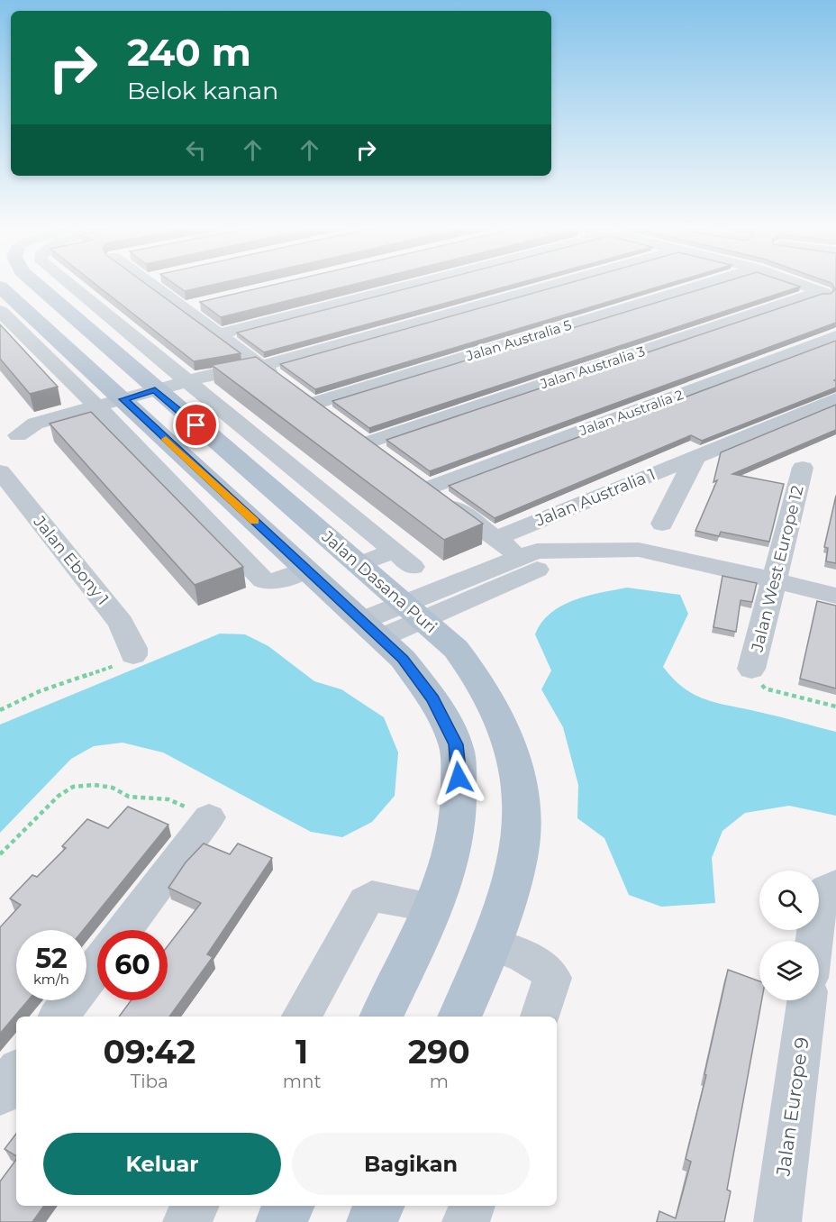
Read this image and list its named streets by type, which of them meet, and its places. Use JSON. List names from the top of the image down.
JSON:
{
  "streets": {
    "main road": ["Jalan Dasana Puri"],
    "street": [
      "Jalan Australia 5",
      "Jalan Australia 3",
      "Jalan Australia 2",
      "Jalan Australia 1",
      "Jalan Ebony 1",
      "Jalan West Europe 12",
      "Jalan Europe 9"
    ]
  },
  "crossings": [
    ["Jalan Australia 2", "Jalan Australia 1"]
  ],
  "page": {
    "turn": ["240 m", "Belok kanan"],
    "speed": "52 km/h",
    "limit": "60",
    "eta": [
      "09:42",
      "Tiba",
      "1",
      "mnt",
      "290",
      "m"
    ],
    "buttons": ["Keluar", "Bagikan"]
  }
}
